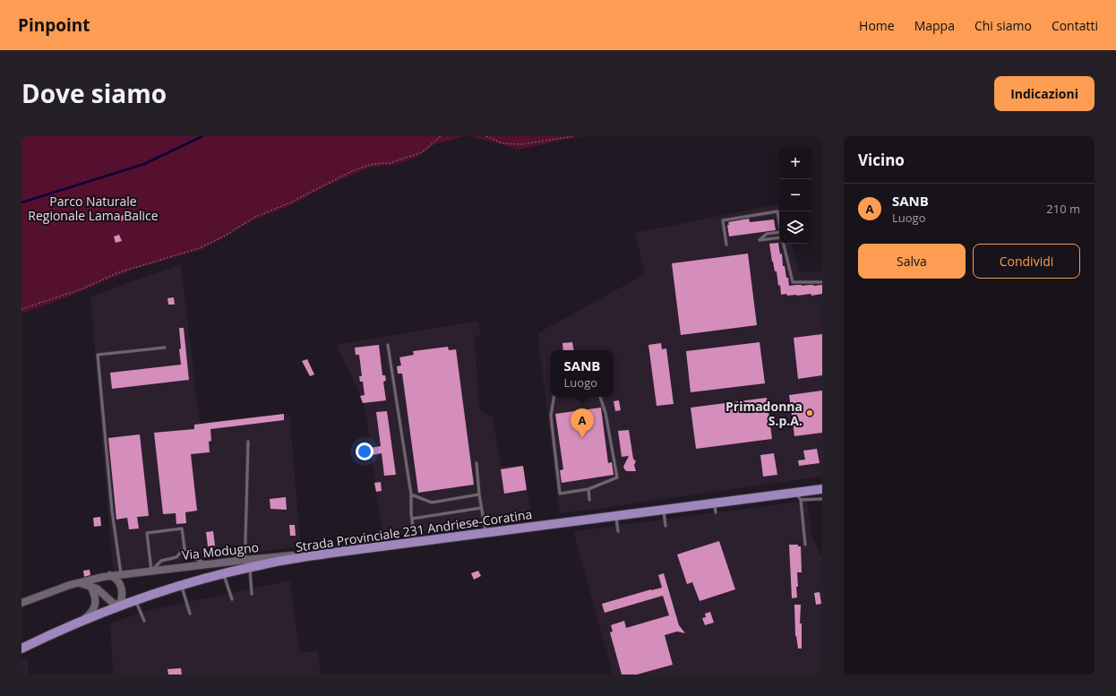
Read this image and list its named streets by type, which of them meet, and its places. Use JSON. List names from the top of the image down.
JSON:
{
  "streets": {
    "main road": ["Strada Provinciale 231 Andriese-Coratina"],
    "street": ["Via Modugno"]
  },
  "crossings": [
    ["Strada Provinciale 231 Andriese-Coratina", "Via Modugno"]
  ],
  "parks": ["Parco Naturale Regionale Lama Balice"],
  "places": ["Primadonna S.p.A."],
  "page": {
    "header": "Pinpoint",
    "nav": [
      "Home",
      "Mappa",
      "Chi siamo",
      "Contatti"
    ],
    "title": "Dove siamo",
    "buttons": [
      "Indicazioni",
      ["Salva", "Condividi"]
    ],
    "heading": "Vicino",
    "map_buttons": ["+", "−"],
    "list": [
      {
        "mark": "A",
        "name": "SANB",
        "note": "Luogo",
        "value": "210 m"
      }
    ],
    "popup": ["SANB", "Luogo"],
    "pins": "A"
  }
}
